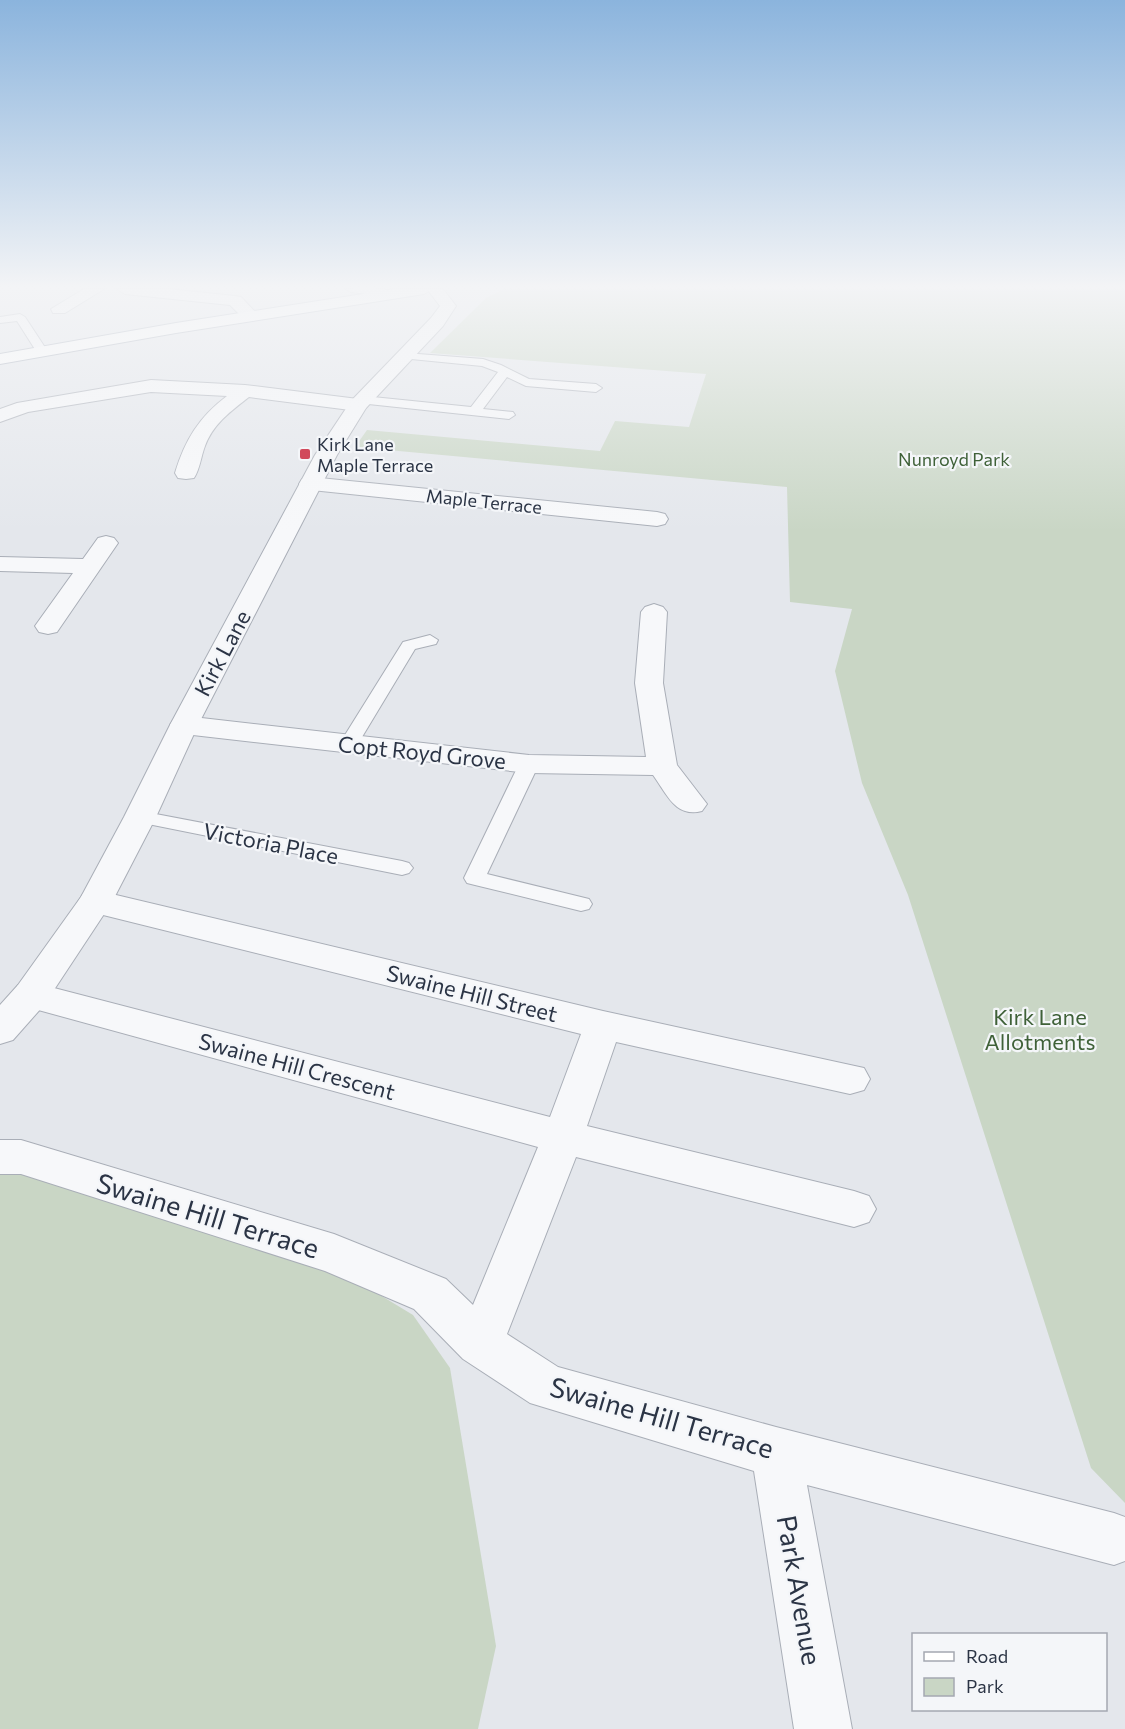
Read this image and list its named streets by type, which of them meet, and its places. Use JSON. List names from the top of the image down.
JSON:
{
  "streets": {
    "street": [
      "Maple Terrace",
      "Kirk Lane",
      "Copt Royd Grove",
      "Swaine Hill Street",
      "Swaine Hill Crescent",
      "Swaine Hill Terrace",
      "Park Avenue"
    ],
    "lane": ["Victoria Place"]
  },
  "crossings": [
    ["Maple Terrace", "Kirk Lane"],
    ["Kirk Lane", "Copt Royd Grove"],
    ["Kirk Lane", "Victoria Place"],
    ["Kirk Lane", "Swaine Hill Street"],
    ["Kirk Lane", "Swaine Hill Crescent"],
    ["Swaine Hill Terrace", "Park Avenue"]
  ],
  "parks": ["Nunroyd Park", "Kirk Lane Allotments"],
  "places": {
    "transit": ["Kirk Lane Maple Terrace"]
  },
  "legend": ["Road", "Park"]
}
